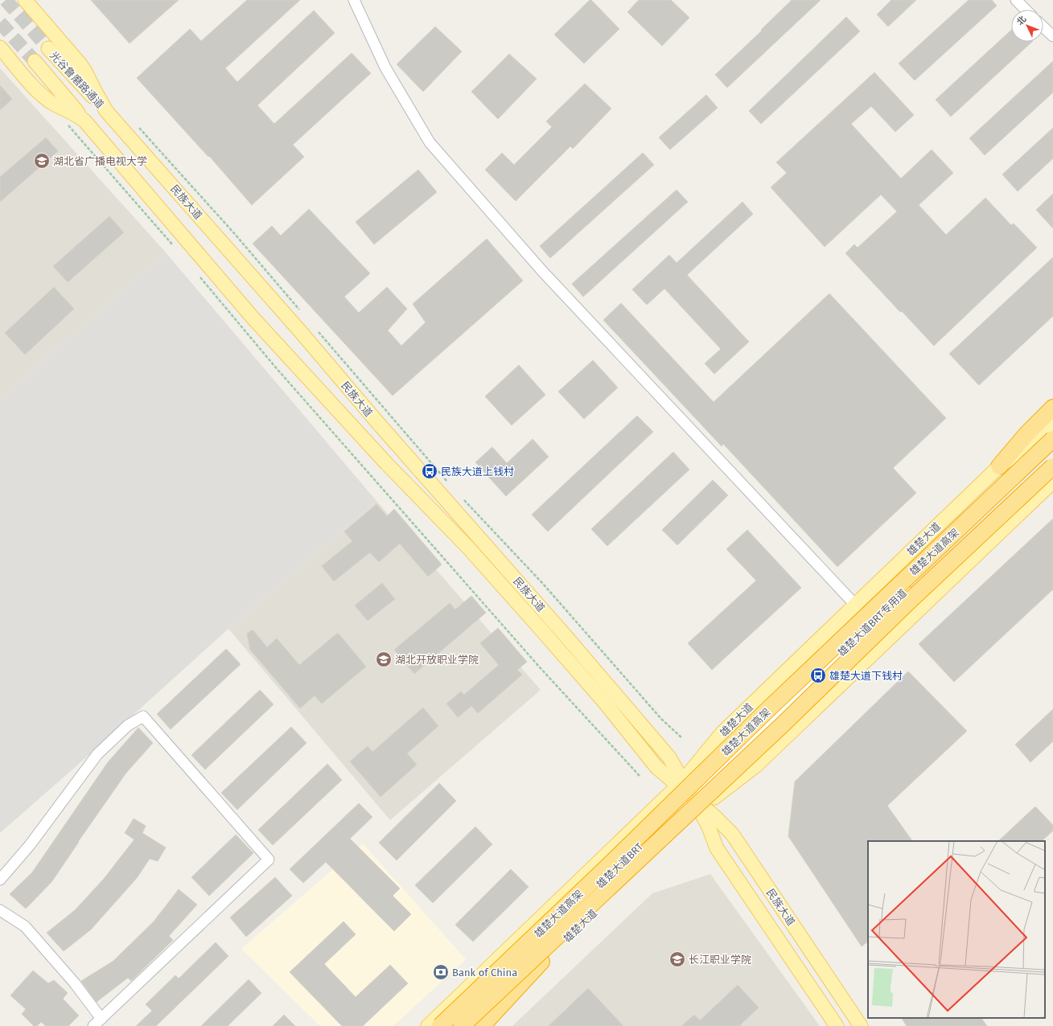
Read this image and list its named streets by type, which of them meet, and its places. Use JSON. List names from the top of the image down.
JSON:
{
  "streets": {
    "highway": ["雄楚大道高架"],
    "main road": ["光谷鲁磨路通道", "民族大道", "雄楚大道"],
    "street": ["雄楚大道BRT专用道", "雄楚大道BRT"]
  },
  "crossings": [
    ["光谷鲁磨路通道", "民族大道"],
    ["民族大道", "雄楚大道"],
    ["民族大道", "雄楚大道BRT专用道"],
    ["民族大道", "雄楚大道BRT"],
    ["雄楚大道BRT专用道", "雄楚大道BRT"]
  ],
  "places": {
    "school or university": ["湖北省广播电视大学", "湖北开放职业学院", "长江职业学院"],
    "bus stop": ["民族大道上钱村", "雄楚大道下钱村"],
    "bank": ["Bank of China"]
  },
  "north": "top left"
}
